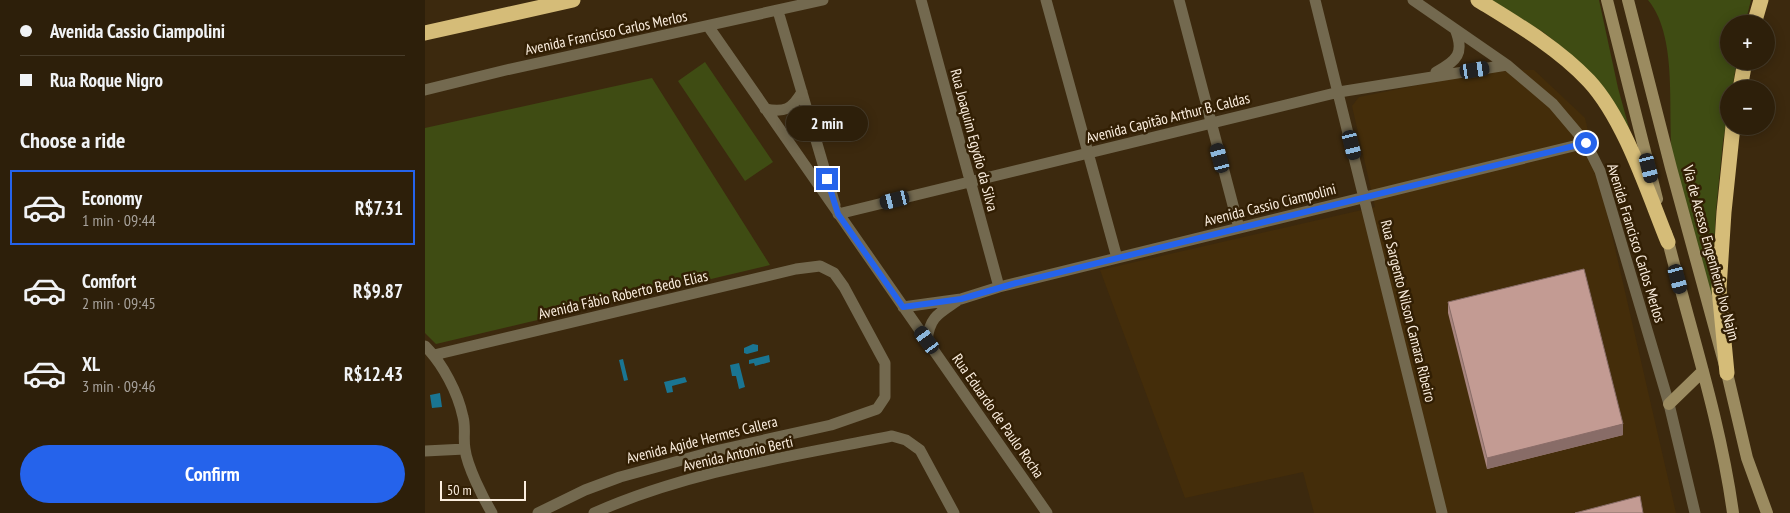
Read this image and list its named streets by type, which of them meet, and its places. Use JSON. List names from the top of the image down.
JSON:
{
  "streets": {
    "main road": ["Via de Acesso Engenheiro Ivo Najm"],
    "street": [
      "Avenida Francisco Carlos Merlos",
      "Avenida Capitão Arthur B. Caldas",
      "Rua Joaquim Egydio da Silva",
      "Avenida Cassio Ciampolini",
      "Avenida Fábio Roberto Bedo Elias",
      "Rua Sargento Nilson Camara Ribeiro",
      "Rua Eduardo de Paulo Rocha",
      "Avenida Agide Hermes Callera",
      "Avenida Antonio Berti"
    ]
  },
  "crossings": [
    ["Avenida Francisco Carlos Merlos", "Avenida Capitão Arthur B. Caldas"],
    ["Avenida Francisco Carlos Merlos", "Avenida Cassio Ciampolini"],
    ["Avenida Francisco Carlos Merlos", "Rua Eduardo de Paulo Rocha"],
    ["Avenida Capitão Arthur B. Caldas", "Rua Joaquim Egydio da Silva"],
    ["Avenida Capitão Arthur B. Caldas", "Rua Sargento Nilson Camara Ribeiro"],
    ["Avenida Capitão Arthur B. Caldas", "Rua Eduardo de Paulo Rocha"],
    ["Rua Joaquim Egydio da Silva", "Avenida Cassio Ciampolini"],
    ["Avenida Cassio Ciampolini", "Rua Sargento Nilson Camara Ribeiro"],
    ["Avenida Fábio Roberto Bedo Elias", "Avenida Agide Hermes Callera"]
  ],
  "scale_bar": "50 m",
  "page": {
    "banner": ["Avenida Cassio Ciampolini", "Rua Roque Nigro"],
    "map_buttons": ["+", "−"],
    "bubble": "2 min",
    "heading": "Choose a ride",
    "list": [
      {
        "name": "Economy",
        "note": "1 min · 09:44",
        "value": "R$7.31"
      },
      {
        "name": "Comfort",
        "note": "2 min · 09:45",
        "value": "R$9.87"
      },
      {
        "name": "XL",
        "note": "3 min · 09:46",
        "value": "R$12.43"
      }
    ],
    "buttons": "Confirm",
    "scale": "50 m"
  }
}
